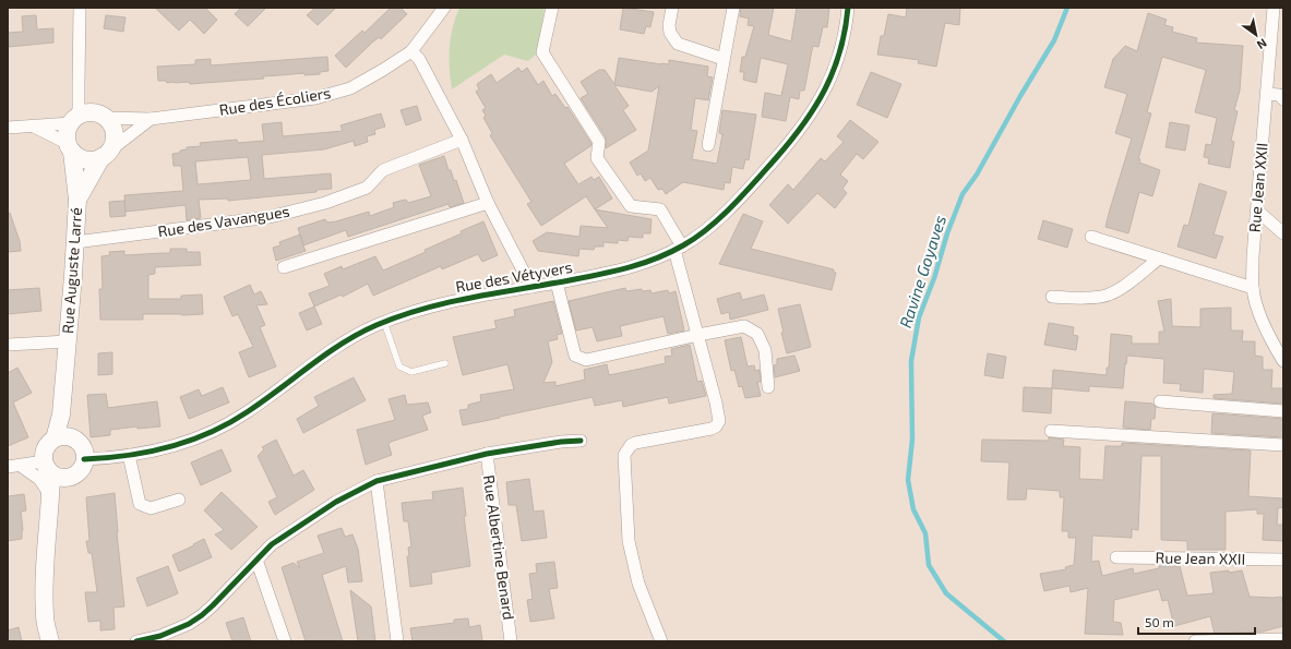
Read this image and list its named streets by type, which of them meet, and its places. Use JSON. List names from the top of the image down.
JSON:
{
  "streets": {
    "street": [
      "Rue des Écoliers",
      "Rue Jean XXII",
      "Rue des Vavangues",
      "Rue Auguste Larré",
      "Rue des Vétyvers",
      "Rue Albertine Benard"
    ]
  },
  "crossings": [
    ["Rue des Écoliers", "Rue Auguste Larré"],
    ["Rue des Vavangues", "Rue Auguste Larré"],
    ["Rue Auguste Larré", "Rue des Vétyvers"]
  ],
  "water": ["Ravine Goyaves"],
  "scale_bar": "50 m",
  "north": "bottom right"
}
